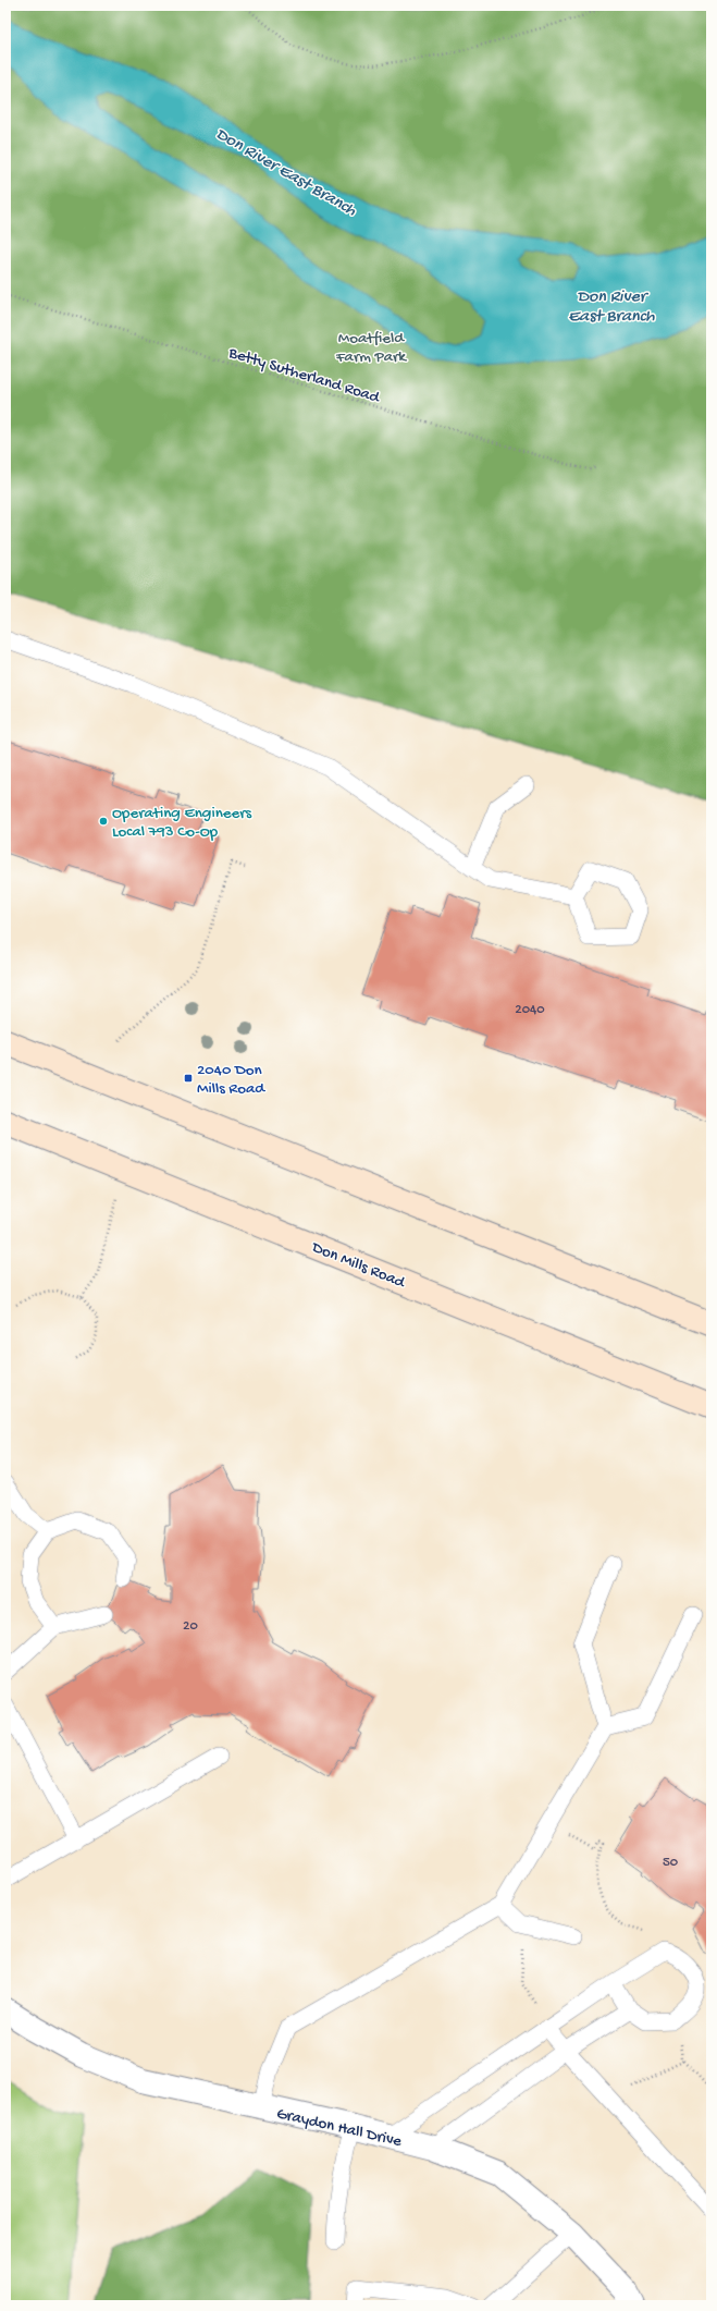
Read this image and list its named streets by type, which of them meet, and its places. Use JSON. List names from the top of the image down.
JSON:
{
  "streets": {
    "main road": ["Don Mills Road"],
    "street": ["Graydon Hall Drive"],
    "path": ["Betty Sutherland Road"]
  },
  "water": ["Don River East Branch"],
  "parks": ["Moatfield Farm Park"],
  "places": {
    "other": ["Operating Engineers Local 793 Co-Op"],
    "transit": ["2040 Don Mills Road"]
  },
  "house_numbers": ["2040", "20", "50"]
}
